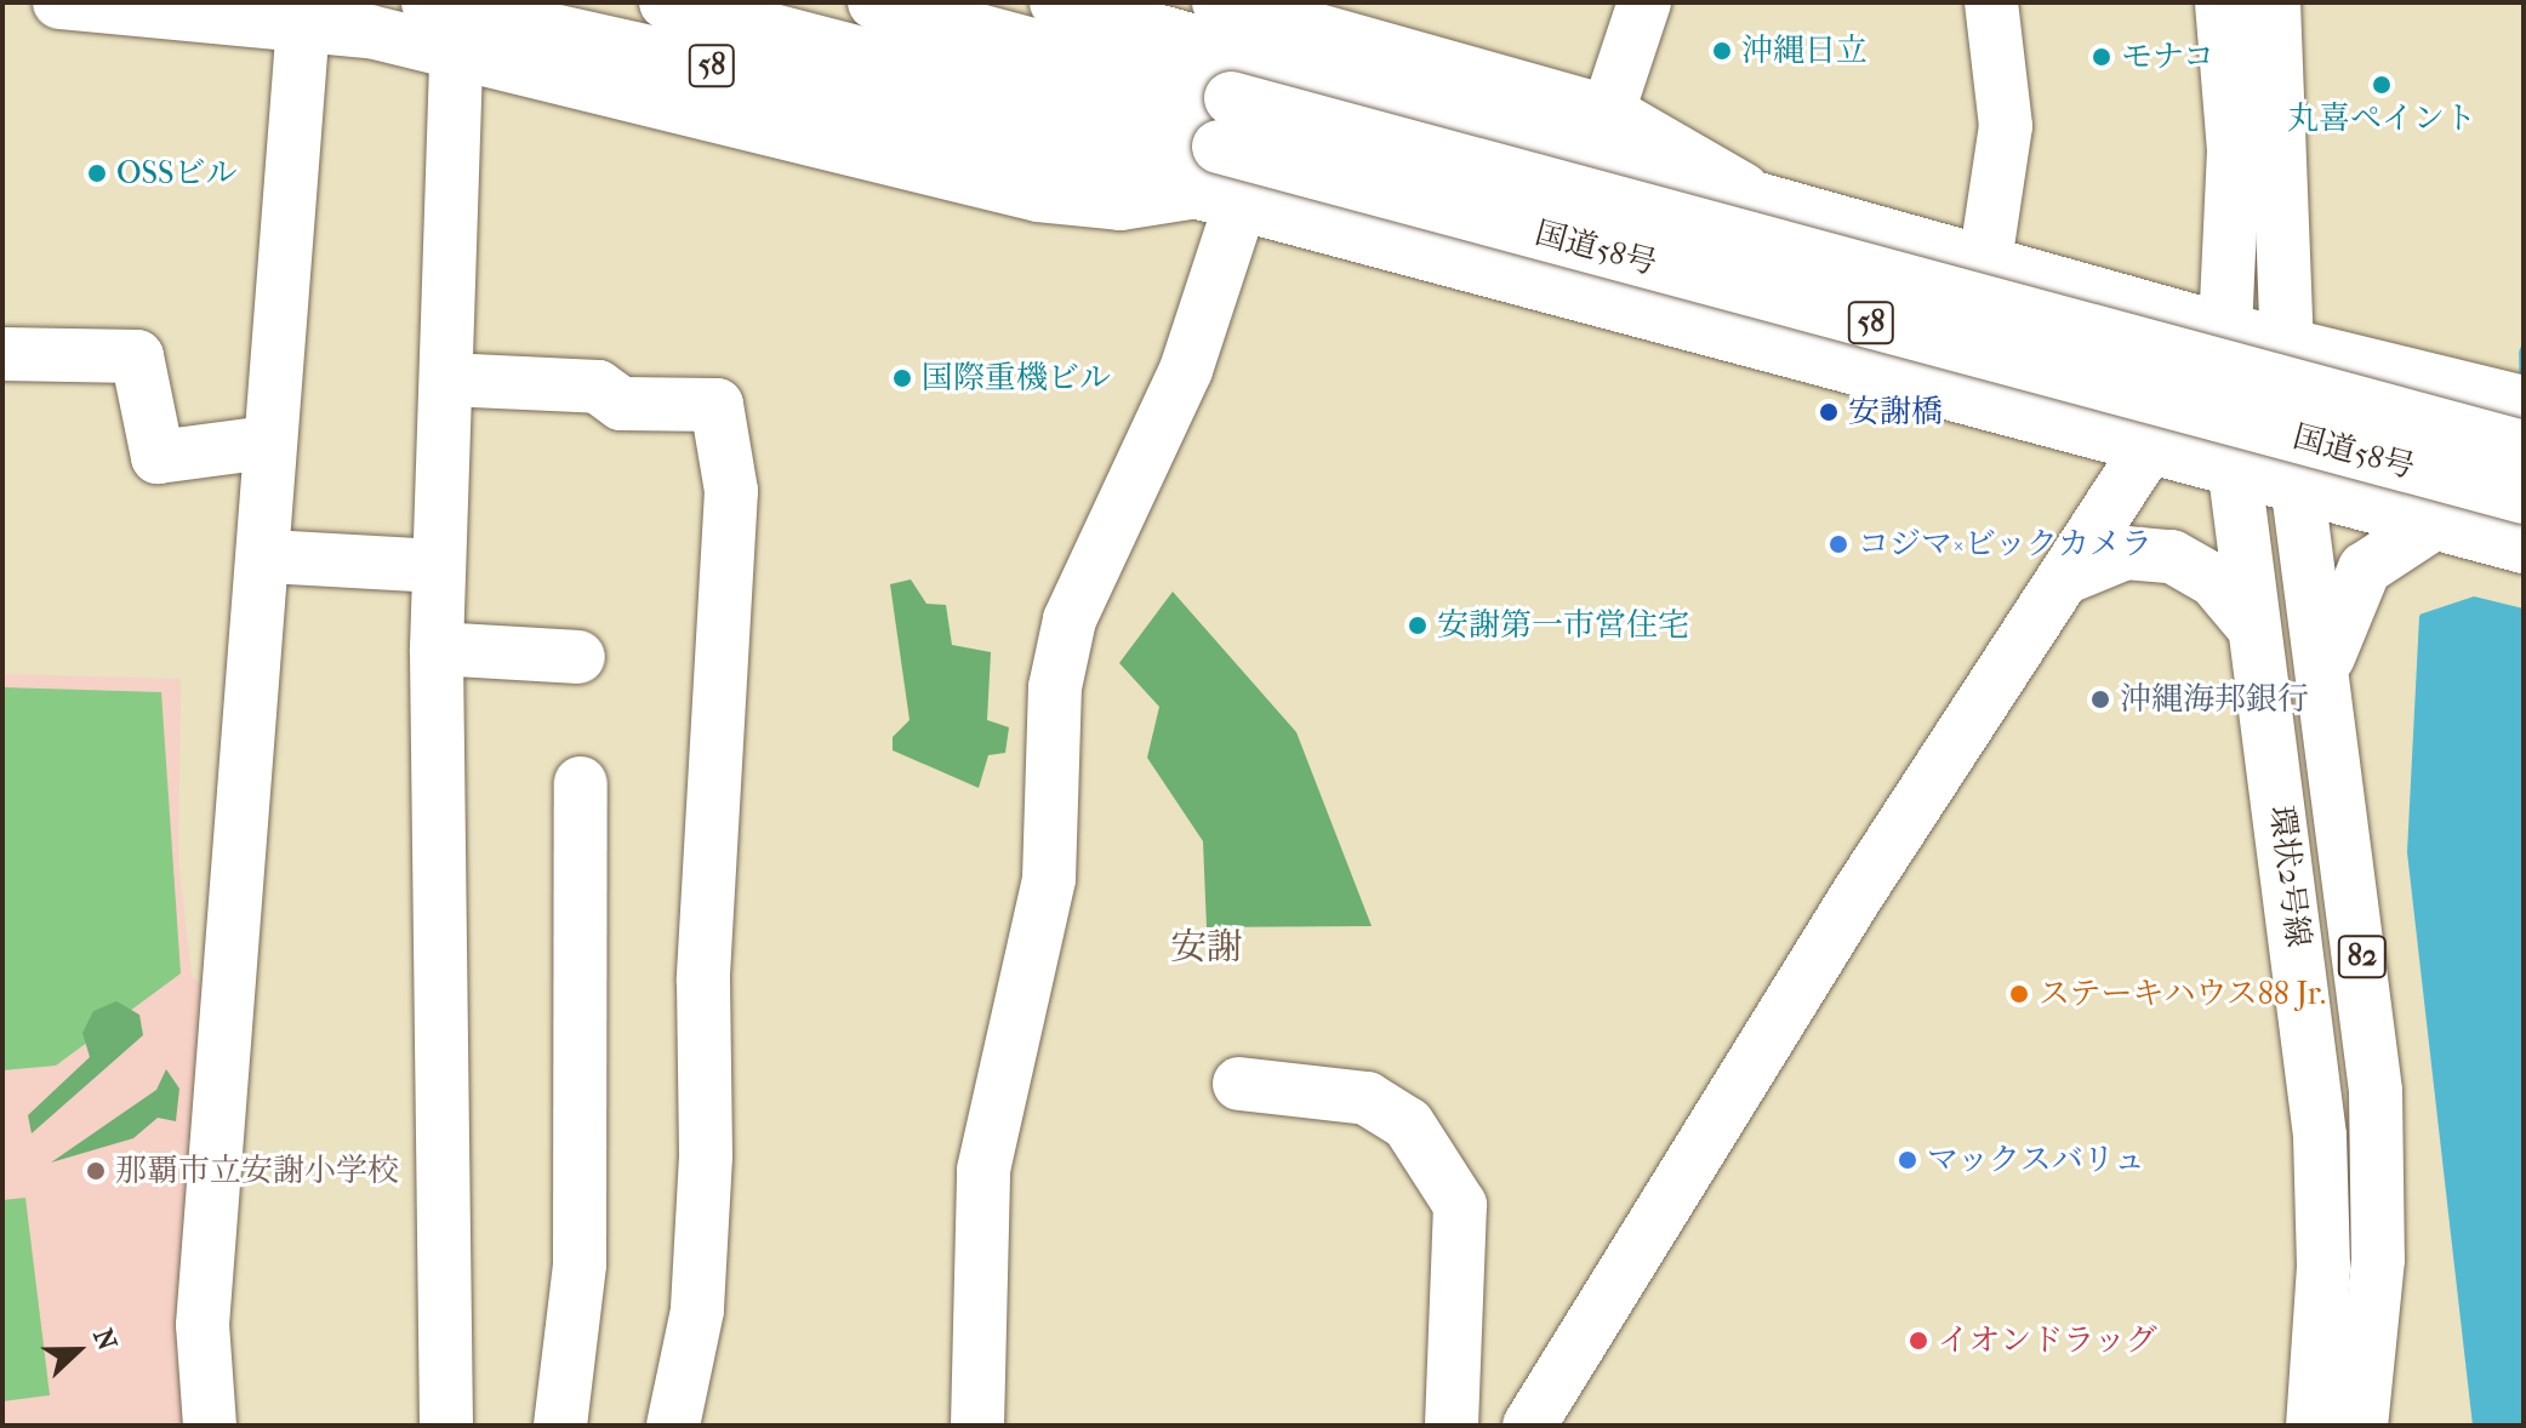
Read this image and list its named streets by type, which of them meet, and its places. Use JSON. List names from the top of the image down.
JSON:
{
  "streets": {
    "main road": [
      "58",
      "国道58号",
      "環状2号線",
      "82"
    ]
  },
  "crossings": [
    ["58", "国道58号"],
    ["58", "環状2号線"]
  ],
  "districts": ["安謝"],
  "places": [
    "沖縄日立",
    "モナコ",
    "丸喜ペイント",
    "OSSビル",
    "国際重機ビル",
    "安謝橋",
    "コジマ×ビックカメラ",
    "安謝第一市営住宅",
    "沖縄海邦銀行",
    "ステーキハウス88 Jr.",
    "マックスバリュ",
    "那覇市立安謝小学校",
    "イオンドラッグ"
  ],
  "north": "right"
}
